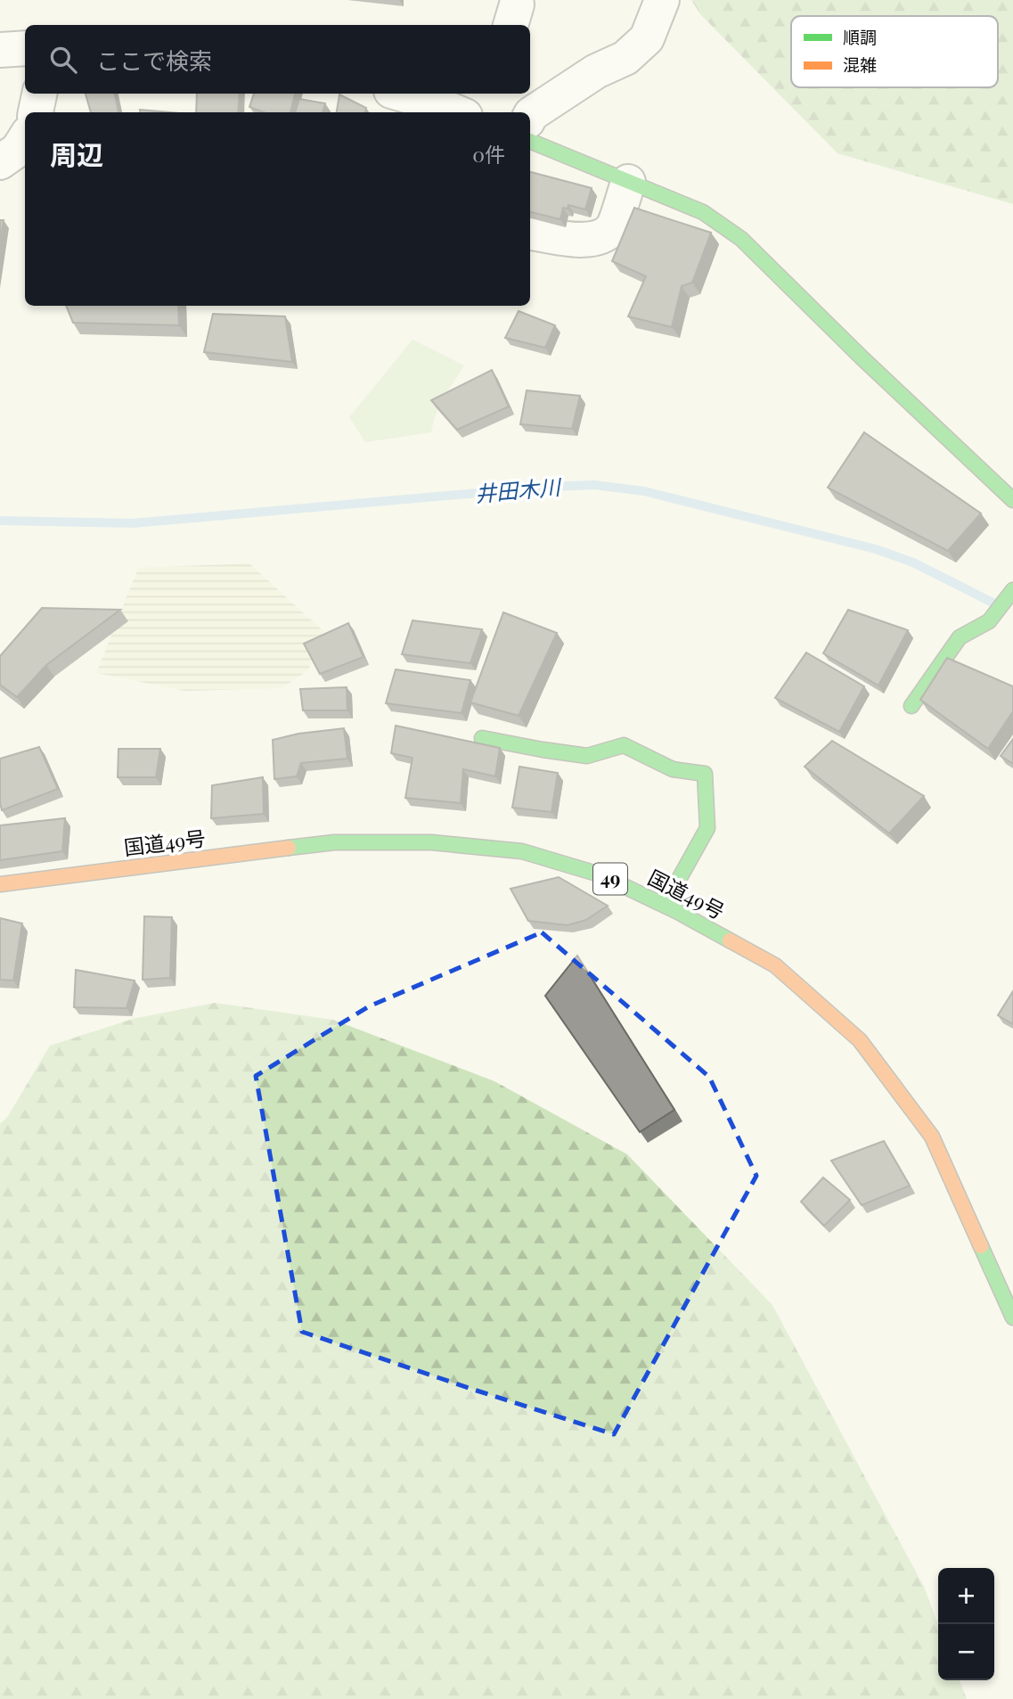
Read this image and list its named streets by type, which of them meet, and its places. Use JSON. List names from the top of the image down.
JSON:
{
  "streets": {
    "main road": ["国道49号", "49"]
  },
  "water": ["井田木川"],
  "legend": ["順調", "混雑"],
  "page": {
    "search": "ここで検索",
    "heading": ["周辺", "0件"],
    "map_buttons": ["+", "−"]
  }
}
